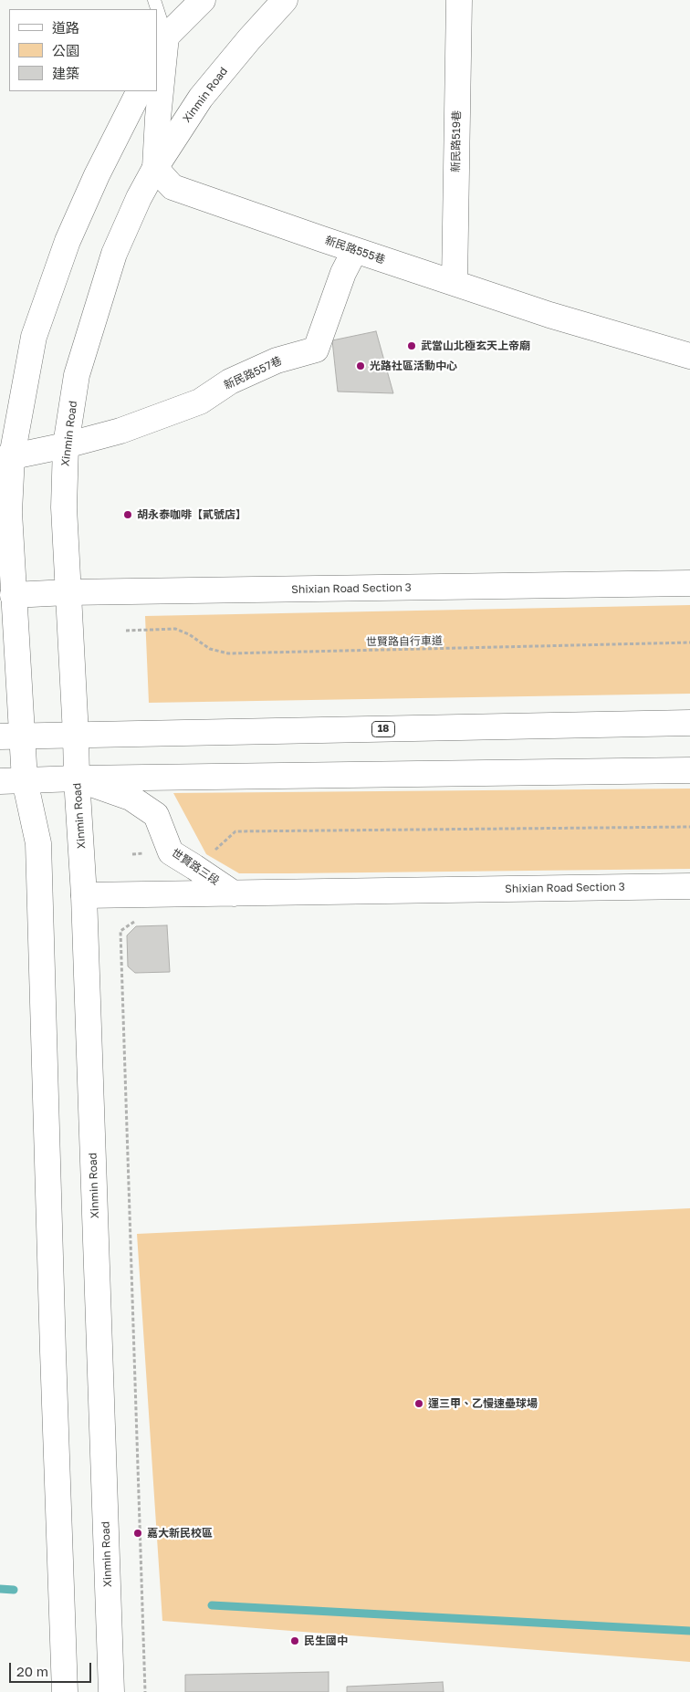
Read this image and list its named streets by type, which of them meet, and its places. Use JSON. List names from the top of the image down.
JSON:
{
  "streets": {
    "street": [
      "Xinmin Road",
      "新民路519巷",
      "新民路555巷",
      "新民路557巷",
      "Shixian Road Section 3",
      "18",
      "世賢路三段"
    ],
    "path": ["世賢路自行車道"]
  },
  "crossings": [
    ["Xinmin Road", "新民路555巷"],
    ["Xinmin Road", "新民路557巷"],
    ["Xinmin Road", "Shixian Road Section 3"],
    ["Xinmin Road", "18"],
    ["Xinmin Road", "世賢路三段"],
    ["新民路519巷", "新民路555巷"],
    ["新民路555巷", "新民路557巷"],
    ["Shixian Road Section 3", "世賢路三段"]
  ],
  "places": [
    "武當山北極玄天上帝廟",
    "光路社區活動中心",
    "胡永泰咖啡【貳號店】",
    "運三甲、乙慢速壘球場",
    "嘉大新民校區",
    "民生國中"
  ],
  "legend": ["道路", "公園", "建築"],
  "scale_bar": "20 m"
}
